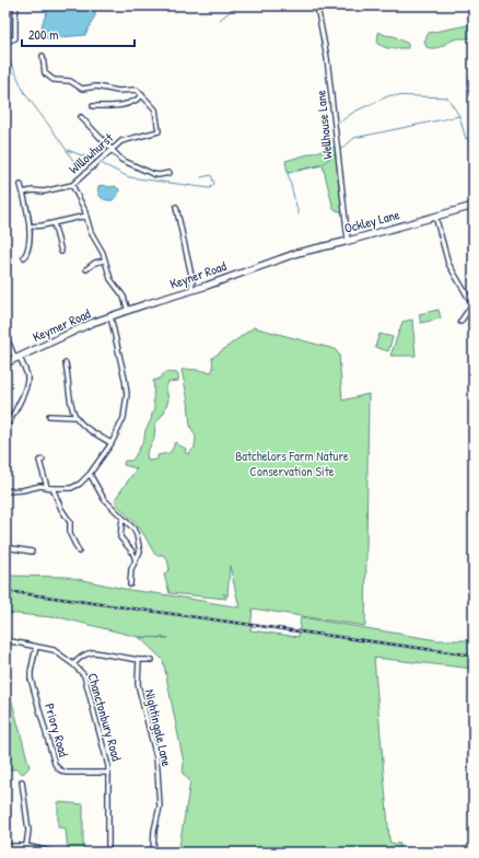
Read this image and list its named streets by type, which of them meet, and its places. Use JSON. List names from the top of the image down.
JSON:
{
  "streets": {
    "street": [
      "Wellhouse Lane",
      "Willowhurst",
      "Ockley Lane",
      "Keyner Road",
      "Keymer Road",
      "Chanctonbury Road",
      "Nightingale Lane",
      "Priory Road"
    ]
  },
  "crossings": [
    ["Wellhouse Lane", "Ockley Lane"],
    ["Willowhurst", "Keyner Road"],
    ["Willowhurst", "Keymer Road"],
    ["Ockley Lane", "Keyner Road"],
    ["Keyner Road", "Keymer Road"],
    ["Chanctonbury Road", "Priory Road"]
  ],
  "parks": ["Batchelors Farm Nature Conservation Site"],
  "scale_bar": "200 m"
}
